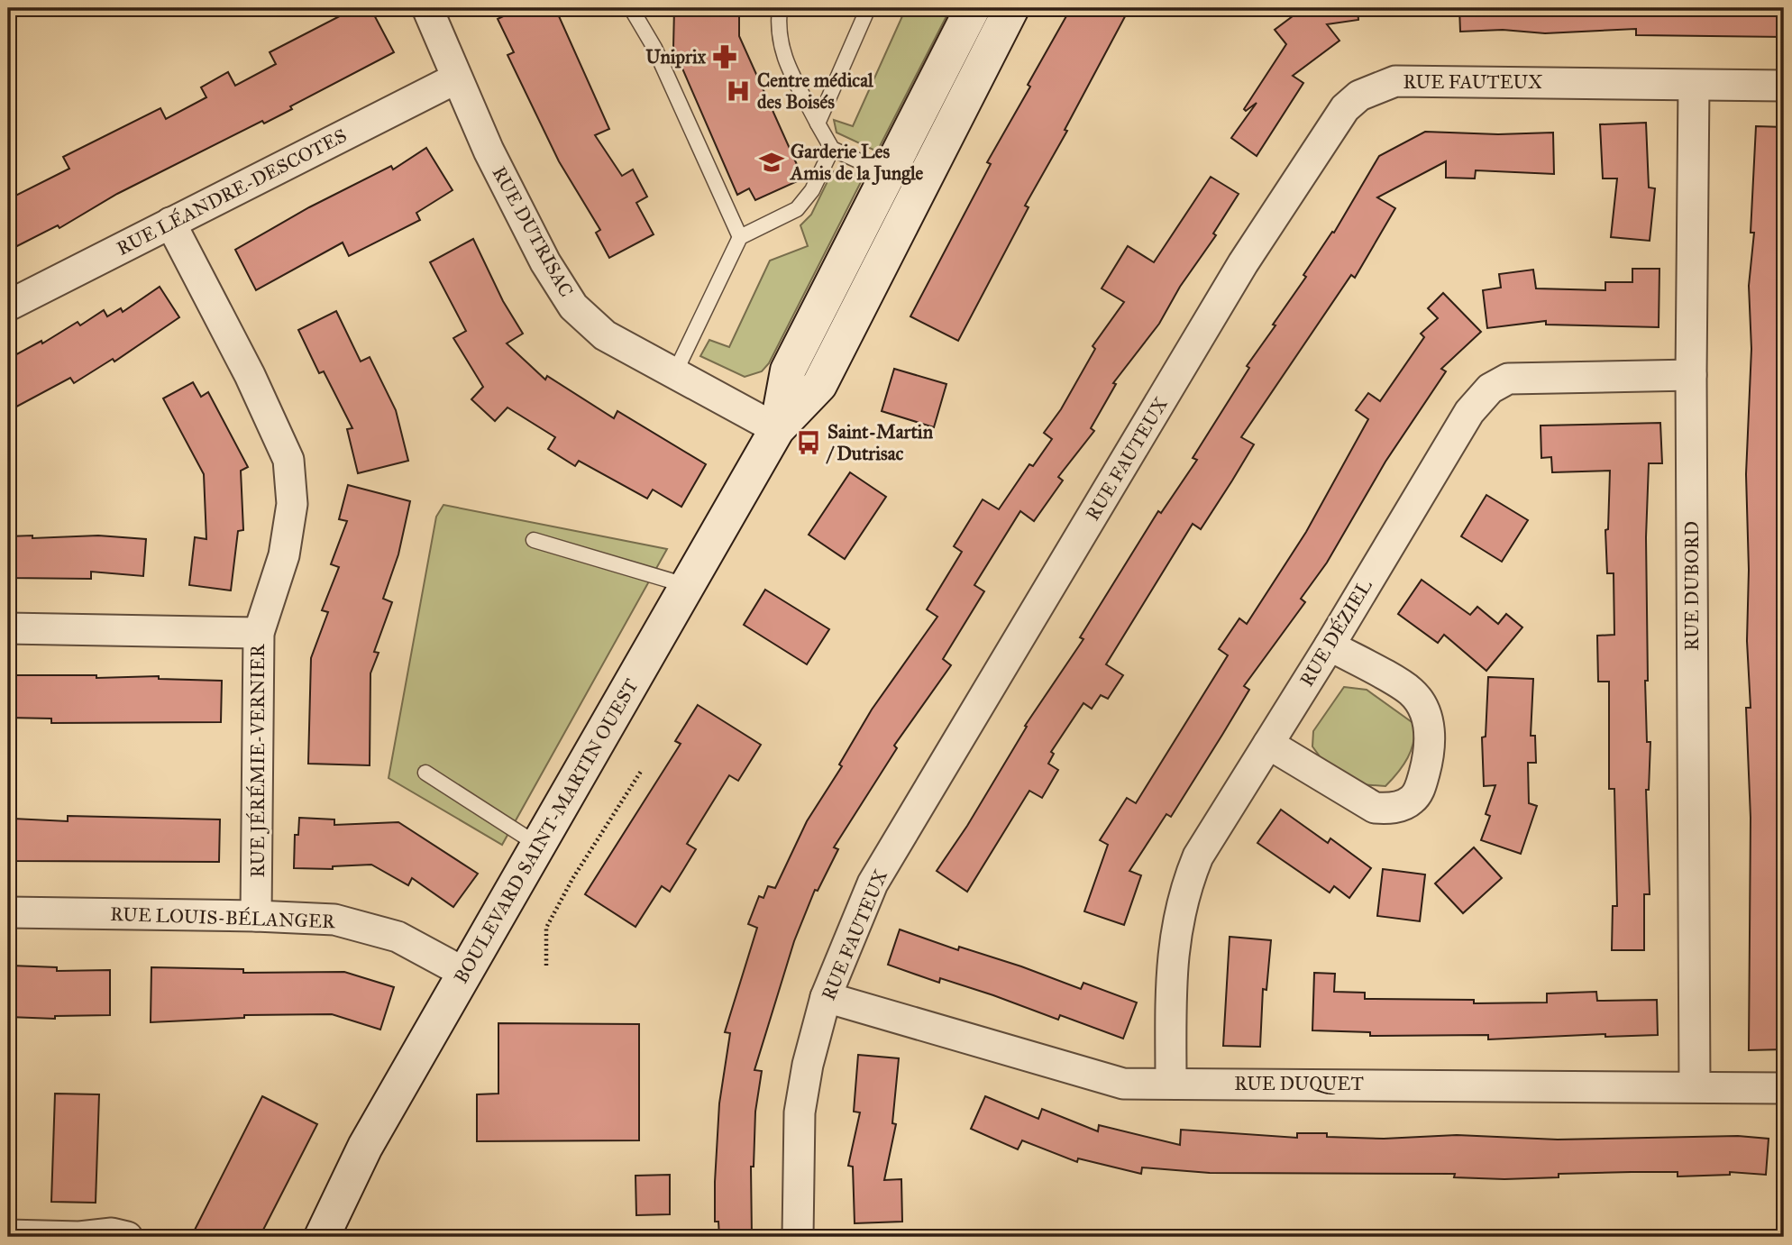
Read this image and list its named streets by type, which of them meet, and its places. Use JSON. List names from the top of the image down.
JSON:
{
  "streets": {
    "main road": ["BOULEVARD SAINT-MARTIN OUEST"],
    "street": [
      "RUE FAUTEUX",
      "RUE LÉANDRE-DESCOTES",
      "RUE DUTRISAC",
      "RUE DUBORD",
      "RUE DÉZIEL",
      "RUE JÉRÉMIE-VERNIER",
      "RUE LOUIS-BÉLANGER",
      "RUE DUQUET"
    ]
  },
  "crossings": [
    ["RUE FAUTEUX", "RUE DUBORD"],
    ["RUE FAUTEUX", "RUE DUQUET"],
    ["RUE LÉANDRE-DESCOTES", "RUE DUTRISAC"],
    ["RUE LÉANDRE-DESCOTES", "RUE JÉRÉMIE-VERNIER"],
    ["RUE DUTRISAC", "BOULEVARD SAINT-MARTIN OUEST"],
    ["RUE DUBORD", "RUE DÉZIEL"],
    ["RUE DUBORD", "RUE DUQUET"],
    ["RUE DÉZIEL", "RUE DUQUET"],
    ["RUE JÉRÉMIE-VERNIER", "RUE LOUIS-BÉLANGER"],
    ["BOULEVARD SAINT-MARTIN OUEST", "RUE LOUIS-BÉLANGER"]
  ],
  "places": {
    "pharmacy": ["Uniprix"],
    "hospital": ["Centre médical des Boisés"],
    "school or university": ["Garderie Les Amis de la Jungle"],
    "bus stop": ["Saint-Martin / Dutrisac"]
  }
}
